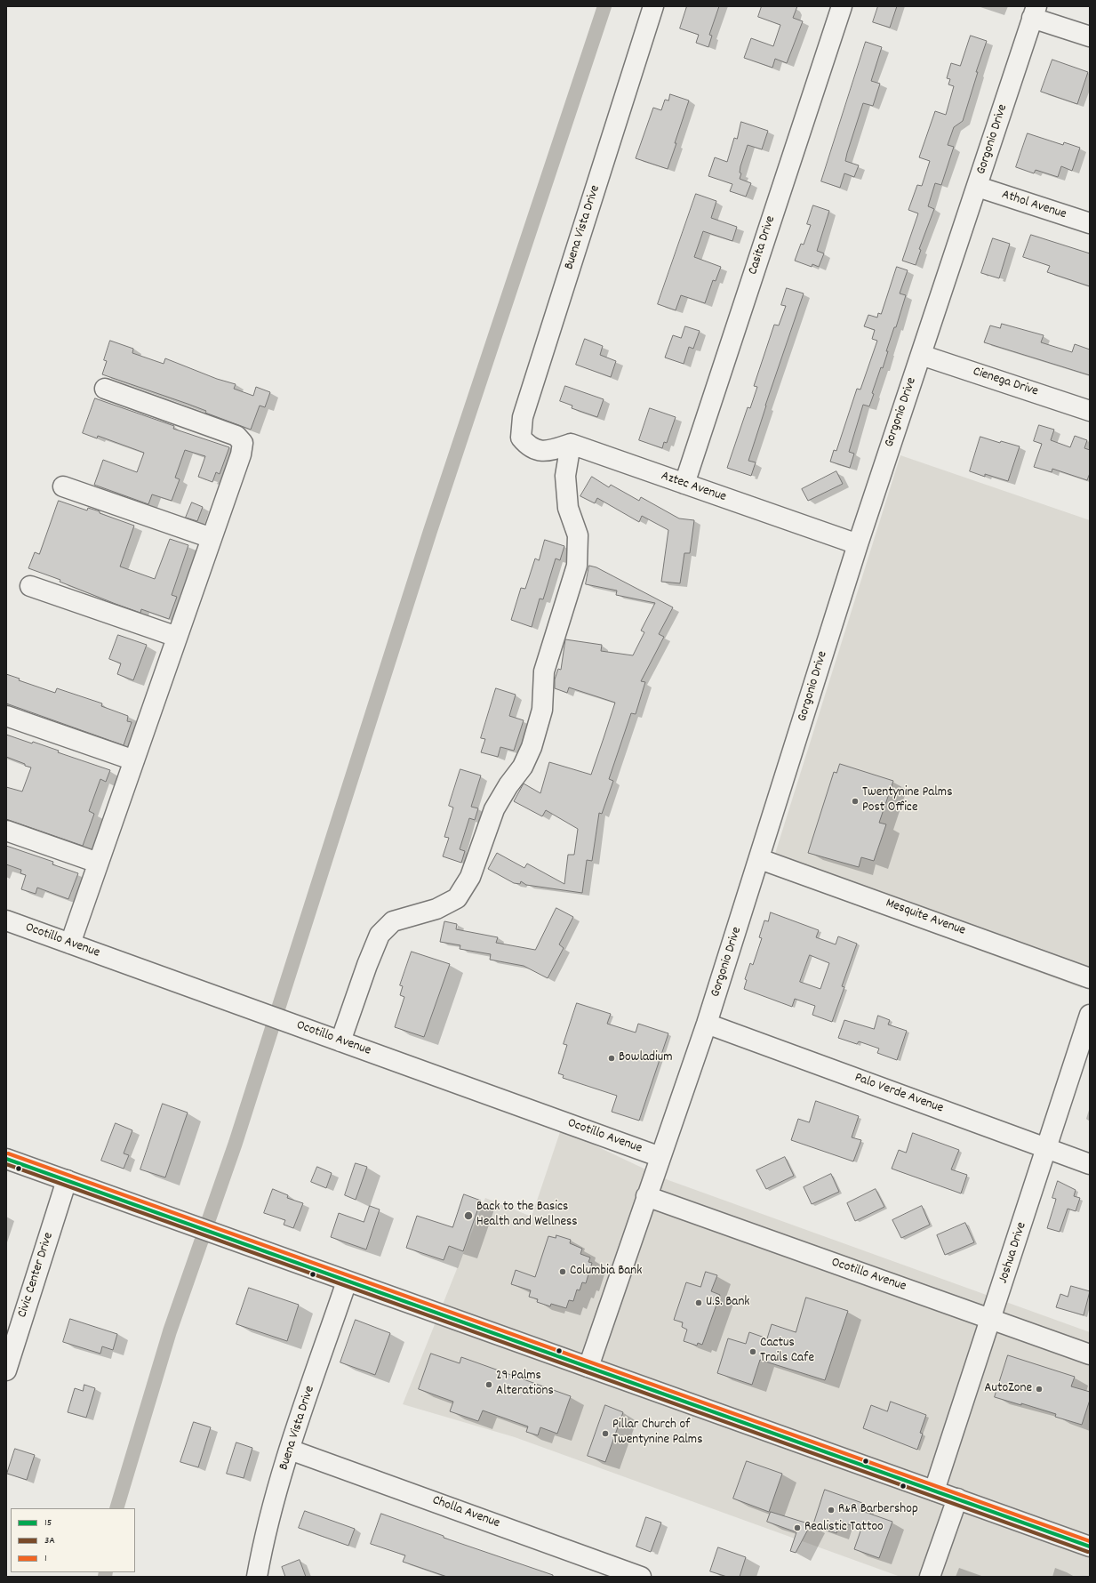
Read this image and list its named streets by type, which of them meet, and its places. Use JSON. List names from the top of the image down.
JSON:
{
  "streets": {
    "street": [
      "Gorgonio Drive",
      "Athol Avenue",
      "Buena Vista Drive",
      "Casita Drive",
      "Cienega Drive",
      "Aztec Avenue",
      "Mesquite Avenue",
      "Ocotillo Avenue",
      "Palo Verde Avenue",
      "Joshua Drive",
      "Civic Center Drive",
      "Cholla Avenue"
    ]
  },
  "crossings": [
    ["Gorgonio Drive", "Athol Avenue"],
    ["Gorgonio Drive", "Cienega Drive"],
    ["Gorgonio Drive", "Aztec Avenue"],
    ["Gorgonio Drive", "Mesquite Avenue"],
    ["Gorgonio Drive", "Ocotillo Avenue"],
    ["Gorgonio Drive", "Palo Verde Avenue"],
    ["Buena Vista Drive", "Aztec Avenue"],
    ["Buena Vista Drive", "Cholla Avenue"],
    ["Casita Drive", "Aztec Avenue"],
    ["Ocotillo Avenue", "Joshua Drive"],
    ["Palo Verde Avenue", "Joshua Drive"]
  ],
  "places": [
    "Twentynine Palms Post Office",
    "Bowladium",
    "Back to the Basics Health and Wellness",
    "Columbia Bank",
    "U.S. Bank",
    "Cactus Trails Cafe",
    "29 Palms Alterations",
    "AutoZone",
    "Pillar Church of Twentynine Palms",
    "R&R Barbershop",
    "Realistic Tattoo"
  ],
  "lines": ["transit line 1", "transit line 15", "transit line 3A"],
  "legend": ["15", "3A", "1"]
}
